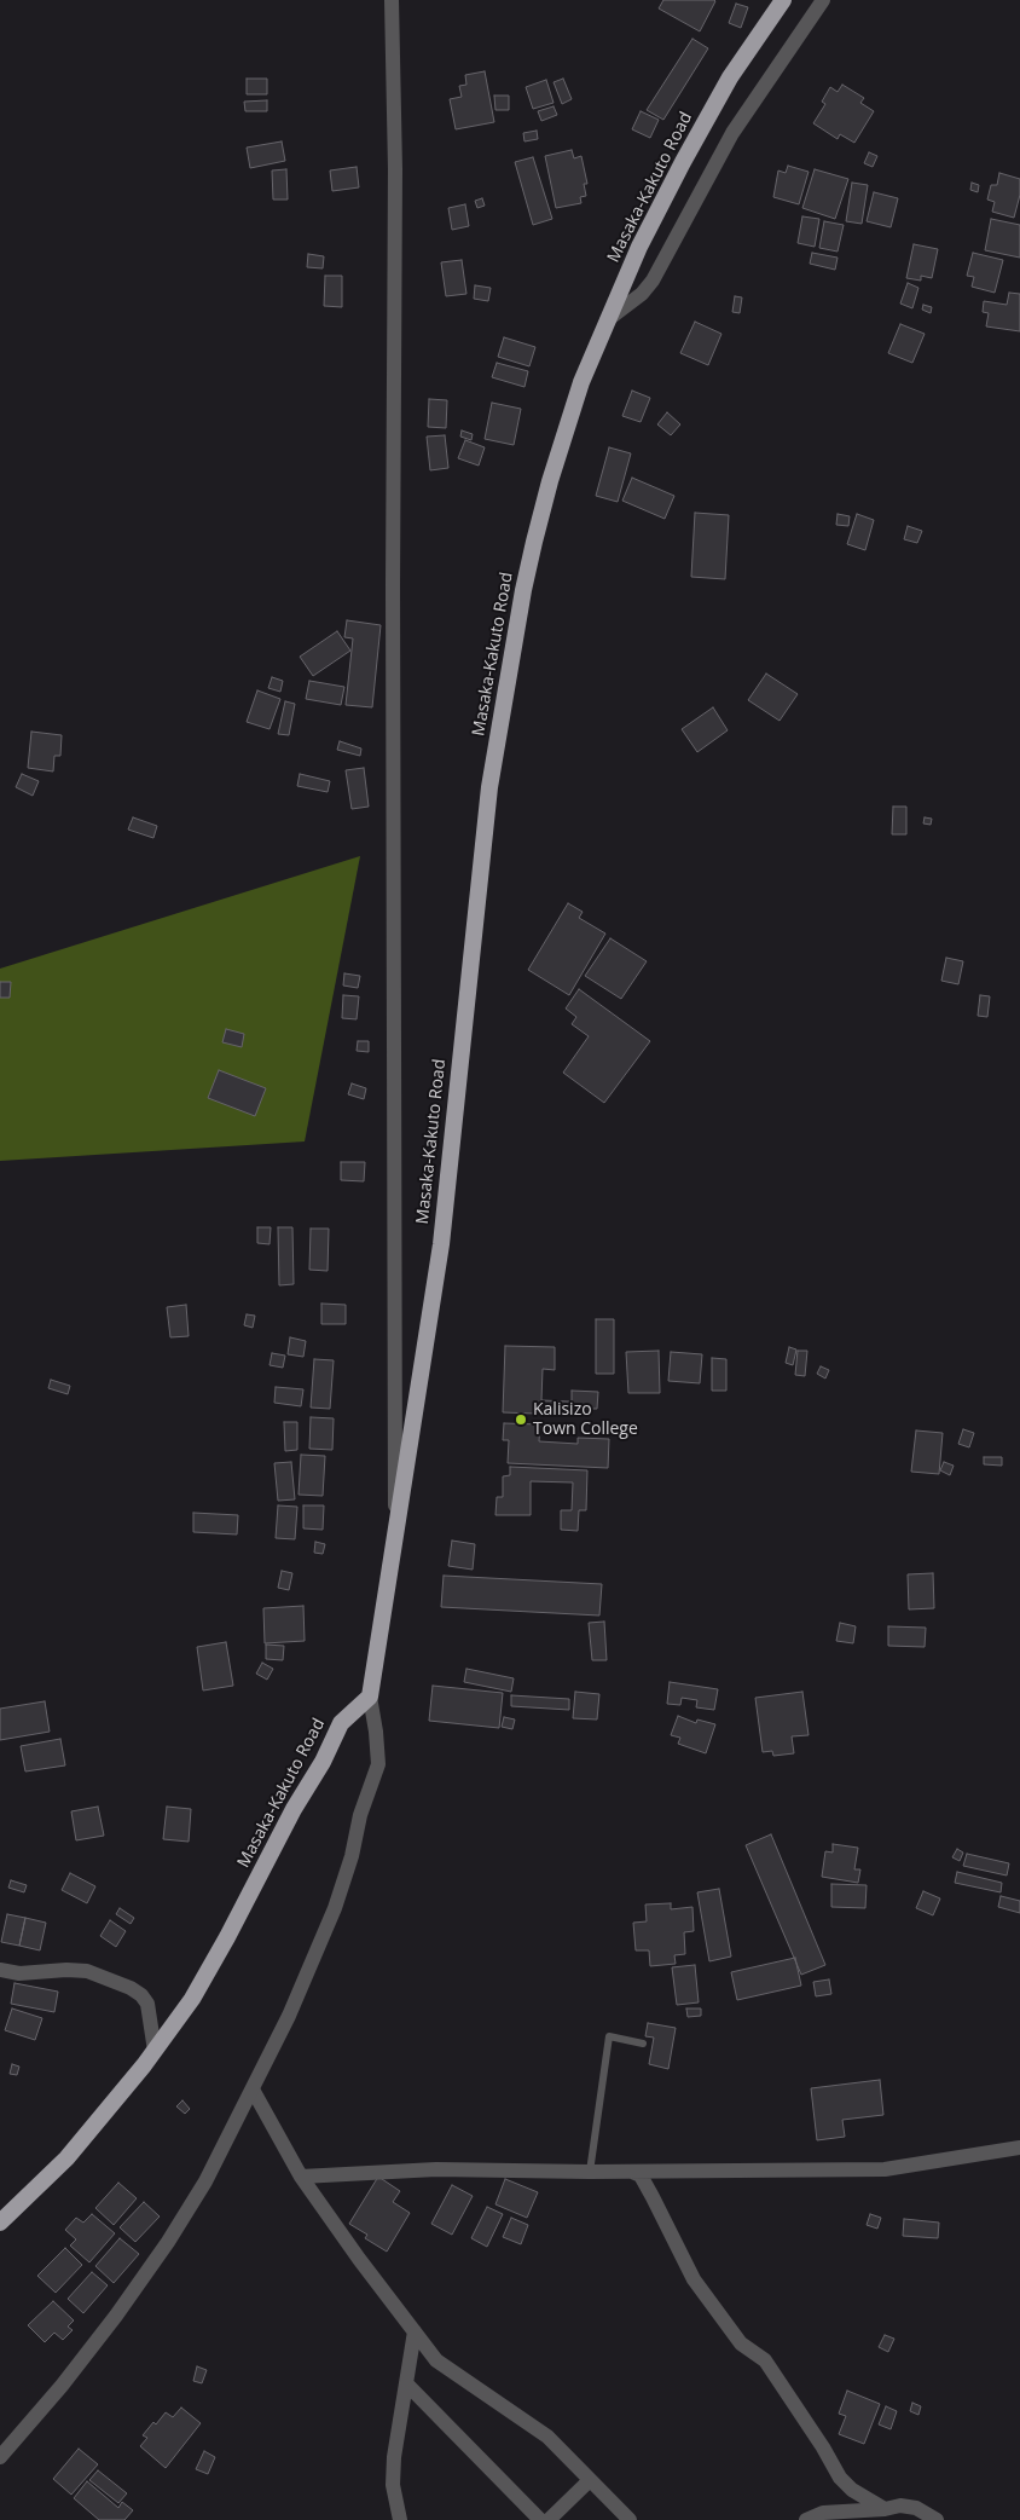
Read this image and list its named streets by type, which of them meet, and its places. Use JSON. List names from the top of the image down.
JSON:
{
  "streets": {
    "highway": ["Masaka-Kakuto Road"]
  },
  "places": ["Kalisizo Town College"]
}
